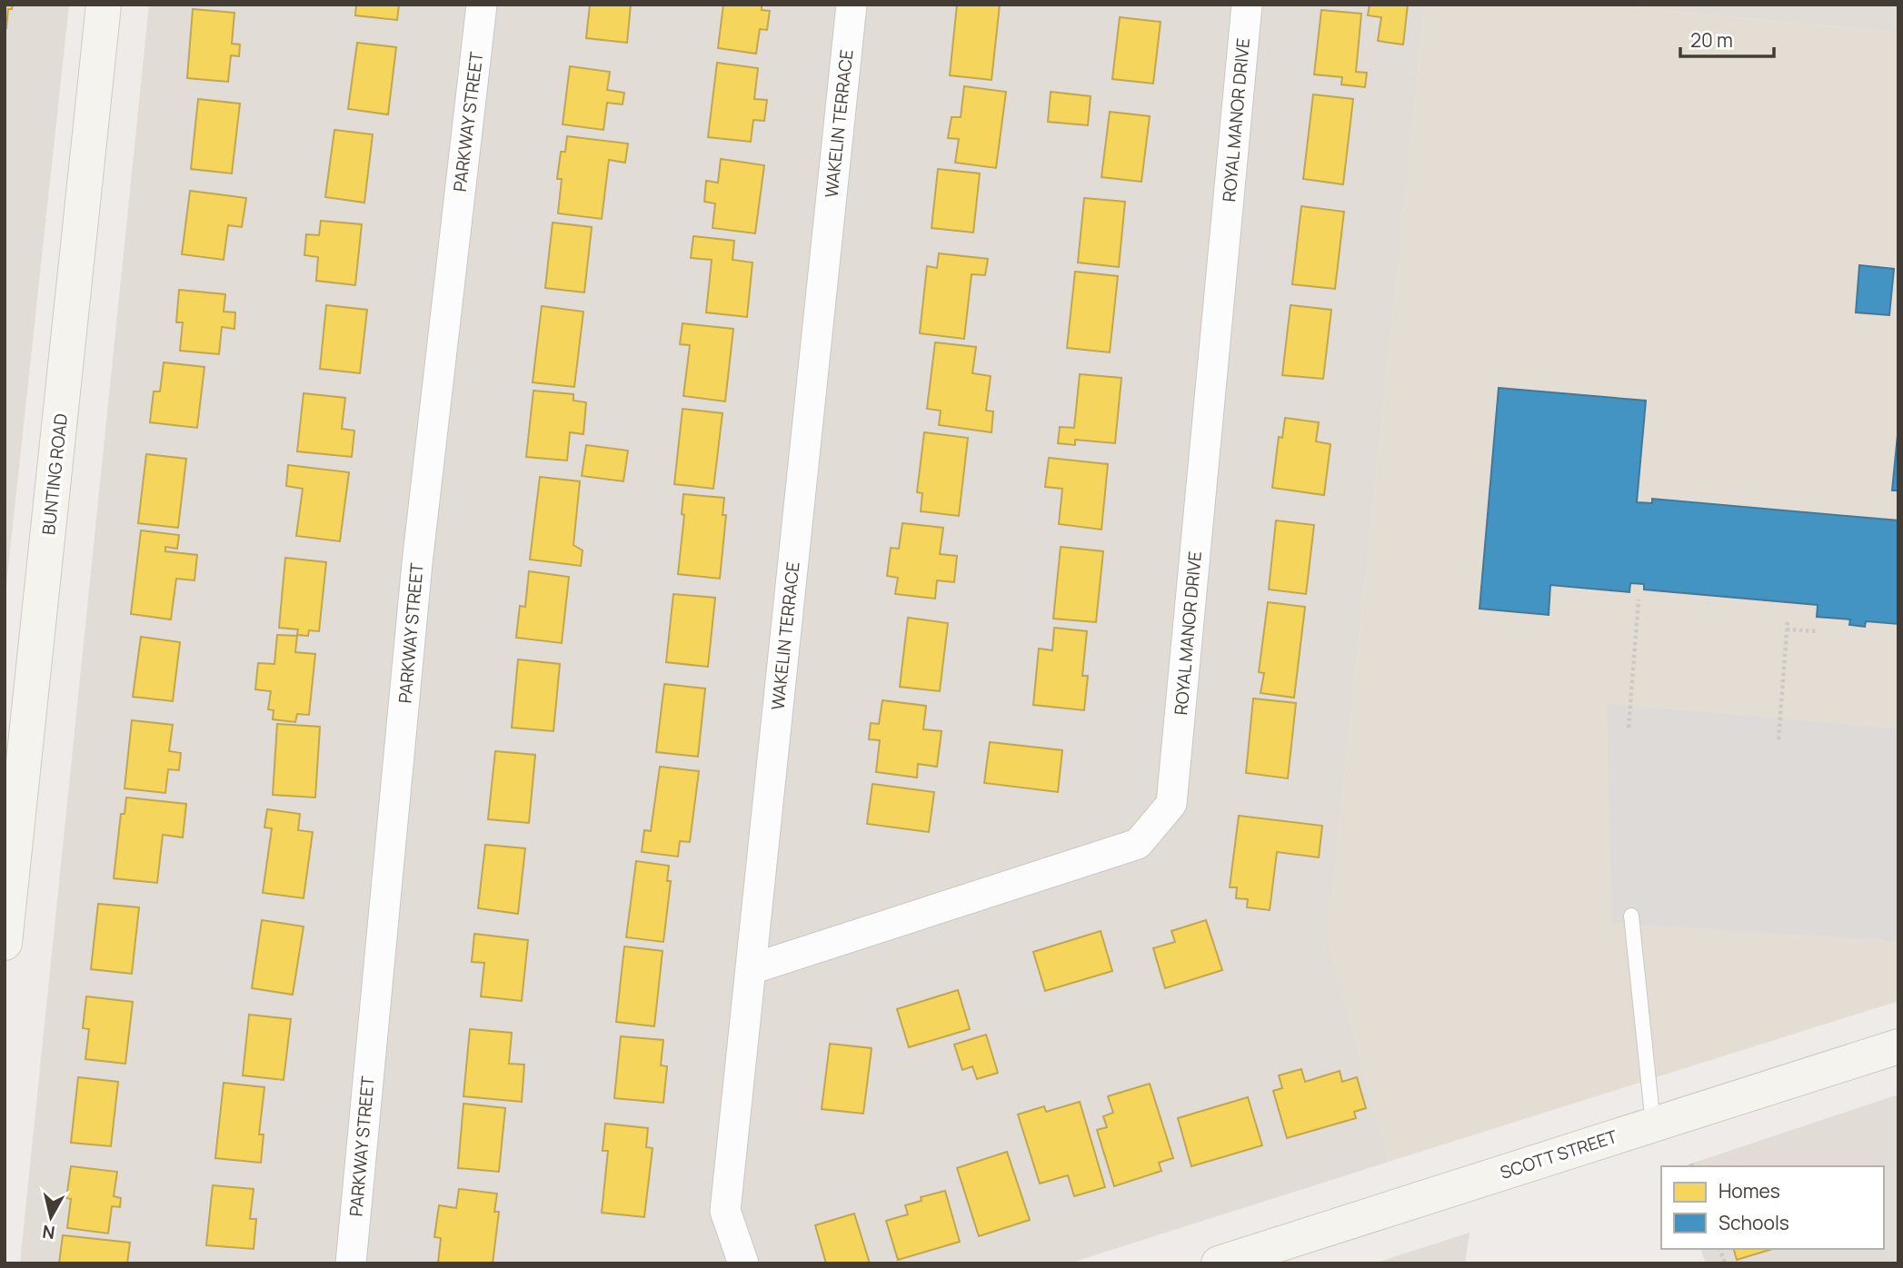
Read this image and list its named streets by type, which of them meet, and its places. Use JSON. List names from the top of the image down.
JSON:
{
  "streets": {
    "main road": ["BUNTING ROAD", "SCOTT STREET"],
    "street": ["ROYAL MANOR DRIVE", "PARKWAY STREET", "WAKELIN TERRACE"]
  },
  "crossings": [
    ["ROYAL MANOR DRIVE", "WAKELIN TERRACE"]
  ],
  "legend": ["Homes", "Schools"],
  "scale_bar": "20 m",
  "north": "bottom"
}
